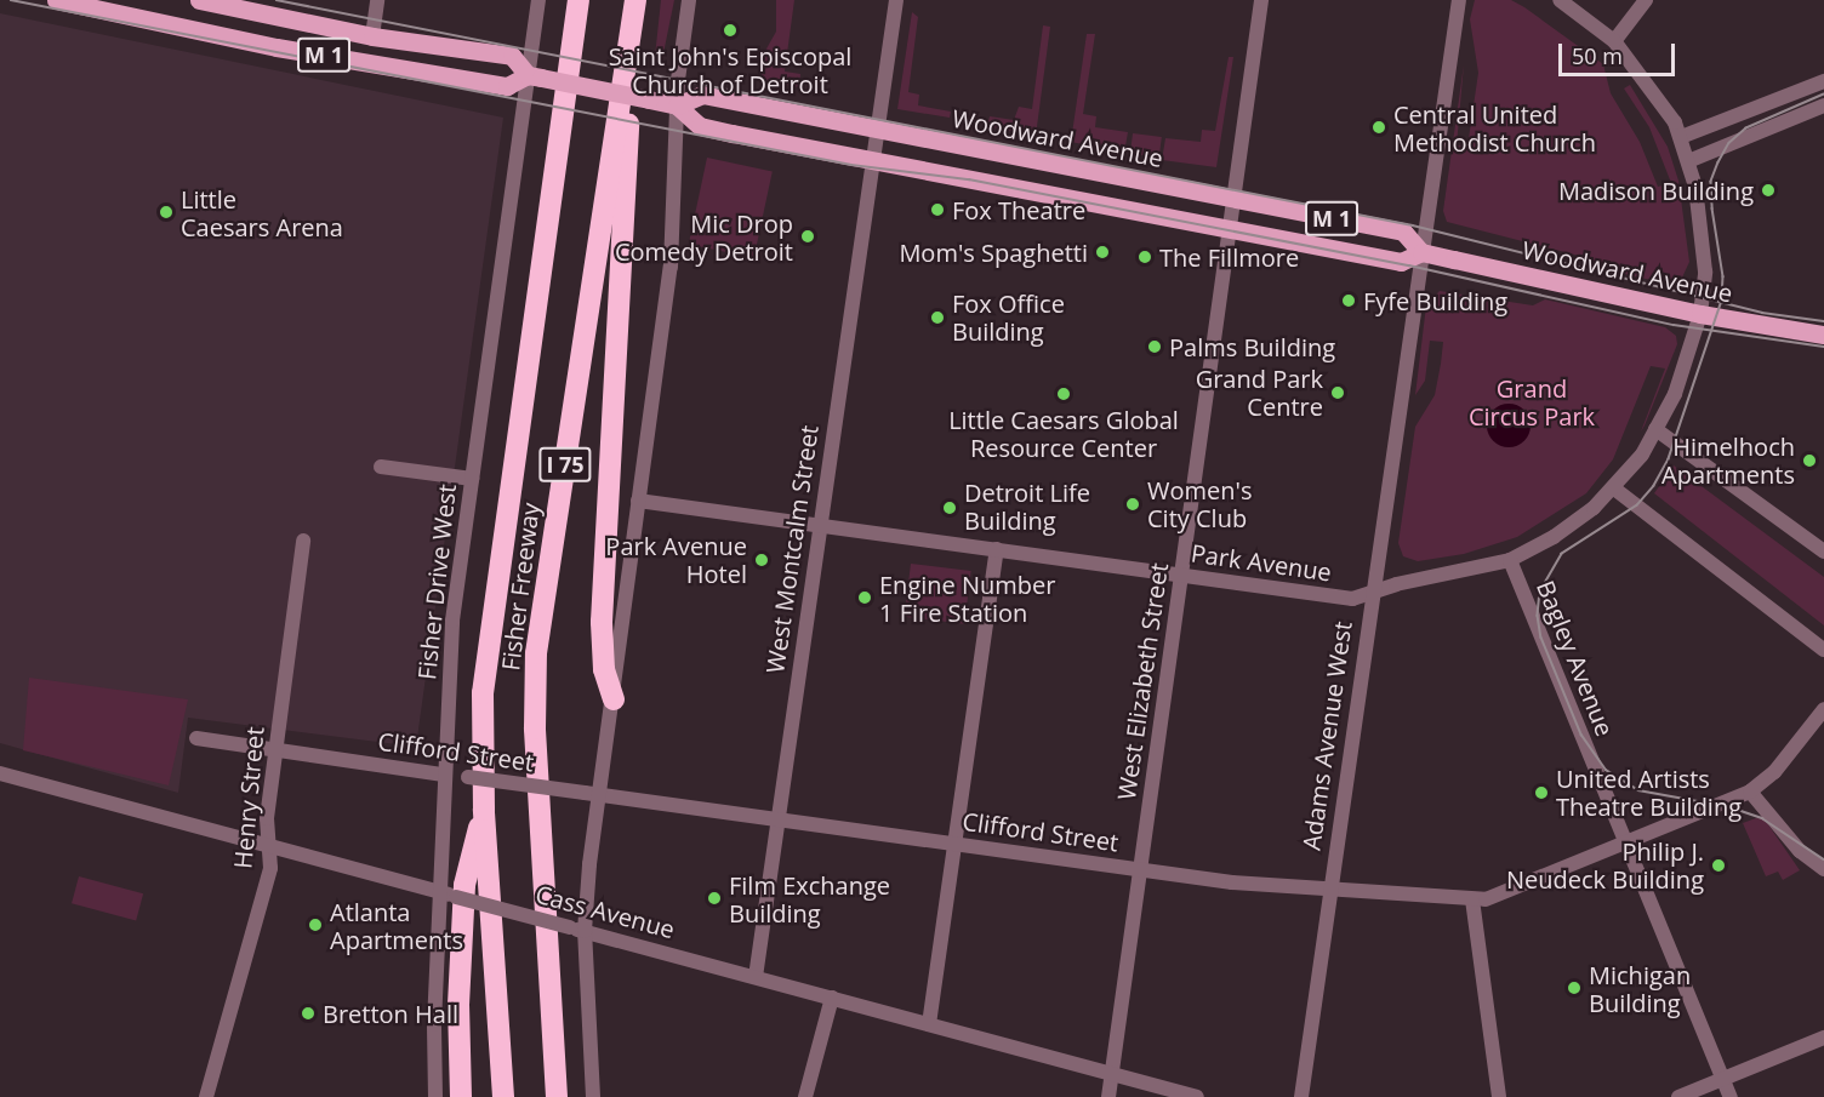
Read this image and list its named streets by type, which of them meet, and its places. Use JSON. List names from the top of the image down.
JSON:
{
  "streets": {
    "highway": ["I 75", "Fisher Freeway"],
    "main road": ["M 1", "Woodward Avenue"],
    "street": [
      "West Montcalm Street",
      "Park Avenue",
      "Fisher Drive West",
      "Bagley Avenue",
      "West Elizabeth Street",
      "Adams Avenue West",
      "Clifford Street",
      "Henry Street",
      "Cass Avenue"
    ]
  },
  "crossings": [
    ["Woodward Avenue", "West Montcalm Street"],
    ["Woodward Avenue", "Park Avenue"],
    ["Woodward Avenue", "Fisher Drive West"],
    ["Woodward Avenue", "West Elizabeth Street"],
    ["Woodward Avenue", "Adams Avenue West"],
    ["West Montcalm Street", "Park Avenue"],
    ["West Montcalm Street", "Clifford Street"],
    ["West Montcalm Street", "Cass Avenue"],
    ["Park Avenue", "Bagley Avenue"],
    ["Park Avenue", "West Elizabeth Street"],
    ["Park Avenue", "Adams Avenue West"],
    ["Fisher Drive West", "Clifford Street"],
    ["Fisher Drive West", "Cass Avenue"],
    ["Bagley Avenue", "Clifford Street"],
    ["West Elizabeth Street", "Clifford Street"],
    ["West Elizabeth Street", "Cass Avenue"],
    ["Adams Avenue West", "Clifford Street"],
    ["Clifford Street", "Henry Street"],
    ["Henry Street", "Cass Avenue"]
  ],
  "parks": ["Grand Circus Park"],
  "places": [
    "Saint John's Episcopal Church of Detroit",
    "Central United Methodist Church",
    "Madison Building",
    "Fox Theatre",
    "Little Caesars Arena",
    "Mic Drop Comedy Detroit",
    "Mom's Spaghetti",
    "The Fillmore",
    "Fyfe Building",
    "Fox Office Building",
    "Palms Building",
    "Grand Park Centre",
    "Little Caesars Global Resource Center",
    "Himelhoch Apartments",
    "Women's City Club",
    "Detroit Life Building",
    "Park Avenue Hotel",
    "Engine Number 1 Fire Station",
    "United Artists Theatre Building",
    "Philip J. Neudeck Building",
    "Film Exchange Building",
    "Atlanta Apartments",
    "Michigan Building",
    "Bretton Hall"
  ],
  "scale_bar": "50 m"
}
